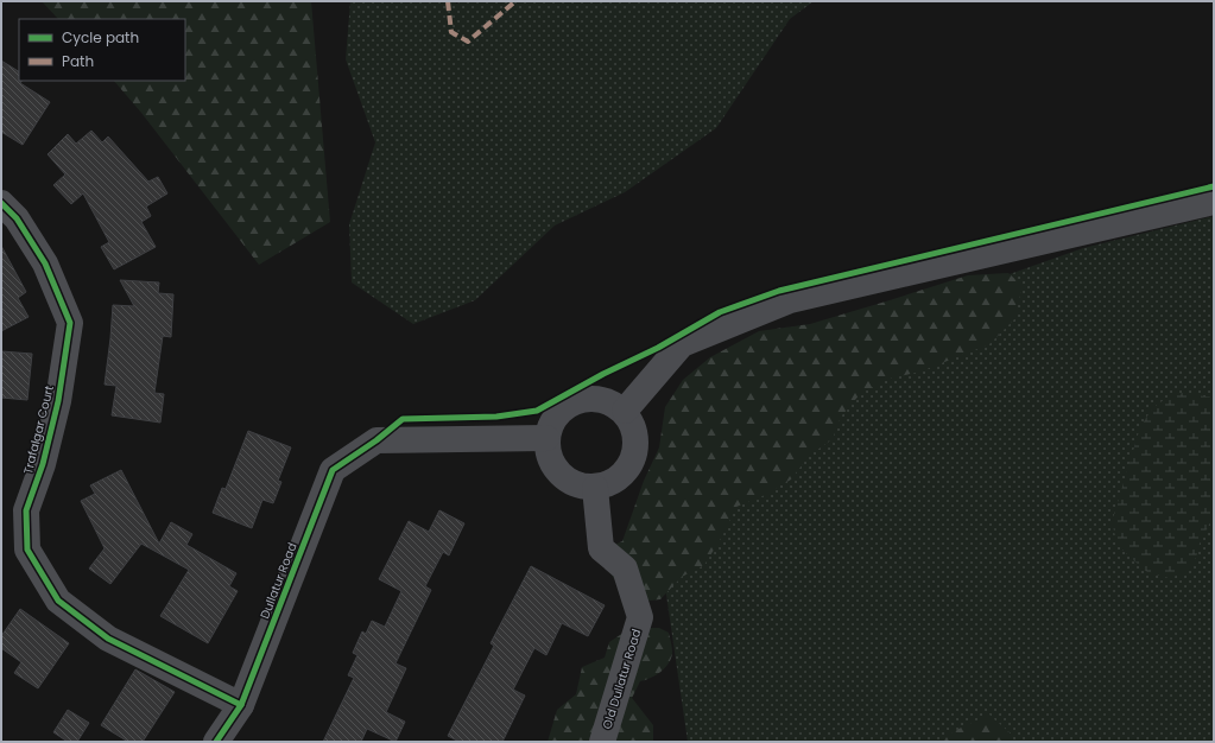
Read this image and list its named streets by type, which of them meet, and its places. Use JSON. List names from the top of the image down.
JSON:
{
  "streets": {
    "street": ["Trafalgar Court", "Dullatur Road", "Old Dullatur Road"]
  },
  "crossings": [
    ["Trafalgar Court", "Dullatur Road"],
    ["Dullatur Road", "Old Dullatur Road"]
  ],
  "legend": ["Cycle path", "Path"]
}
